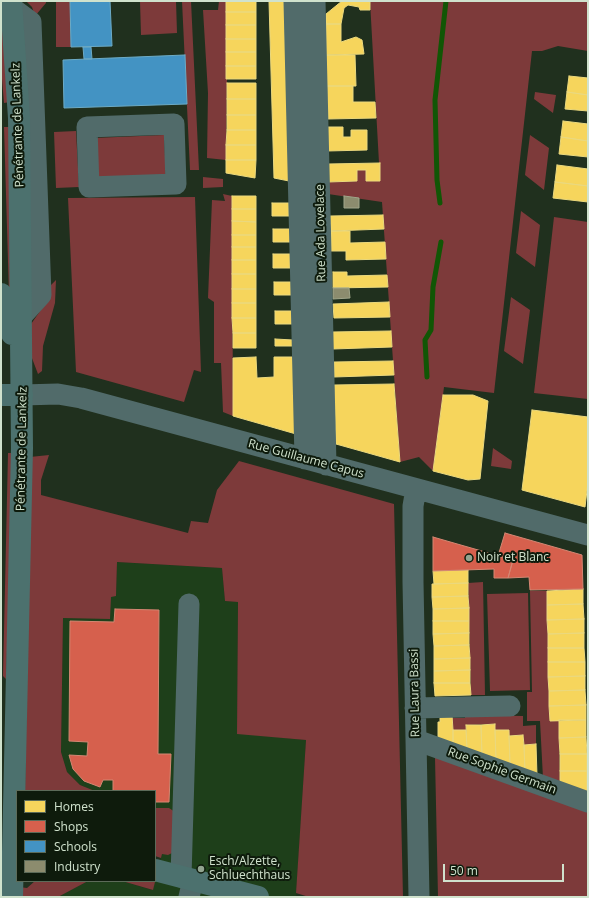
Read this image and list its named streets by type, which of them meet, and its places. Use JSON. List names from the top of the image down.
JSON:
{
  "streets": {
    "main road": ["Pénétrante de Lankelz"],
    "street": [
      "Rue Ada Lovelace",
      "Rue Guillaume Capus",
      "Rue Laura Bassi",
      "Rue Sophie Germain"
    ]
  },
  "crossings": [
    ["Pénétrante de Lankelz", "Rue Guillaume Capus"],
    ["Rue Ada Lovelace", "Rue Guillaume Capus"],
    ["Rue Guillaume Capus", "Rue Laura Bassi"],
    ["Rue Laura Bassi", "Rue Sophie Germain"]
  ],
  "places": ["Noir et Blanc", "Esch/Alzette, Schluechthaus"],
  "legend": [
    "Homes",
    "Shops",
    "Schools",
    "Industry"
  ],
  "scale_bar": "50 m"
}
